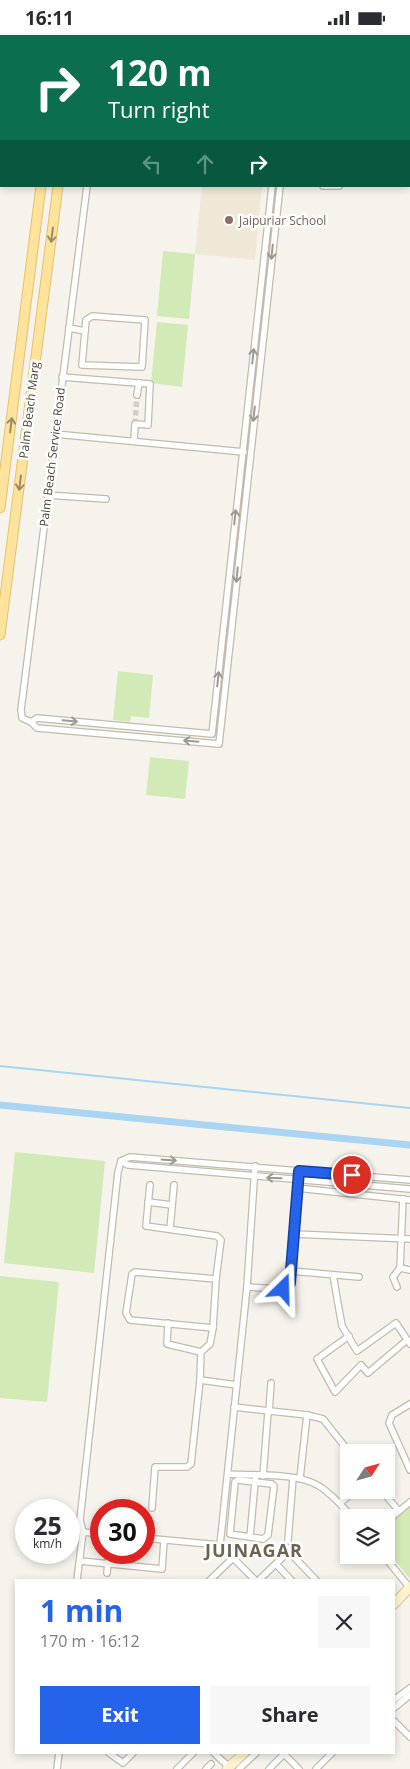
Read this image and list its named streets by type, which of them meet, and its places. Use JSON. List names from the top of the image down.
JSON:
{
  "streets": {
    "main road": ["Palm Beach Marg"],
    "street": ["Palm Beach Service Road"]
  },
  "districts": ["JUINAGAR"],
  "places": ["Jaipuriar School"],
  "north": "top right",
  "page": {
    "status": "16:11",
    "turn": ["120 m", "Turn right"],
    "speed": "25 km/h",
    "limit": "30",
    "heading": ["1 min", "170 m · 16:12"],
    "buttons": ["Exit", "Share"]
  }
}
